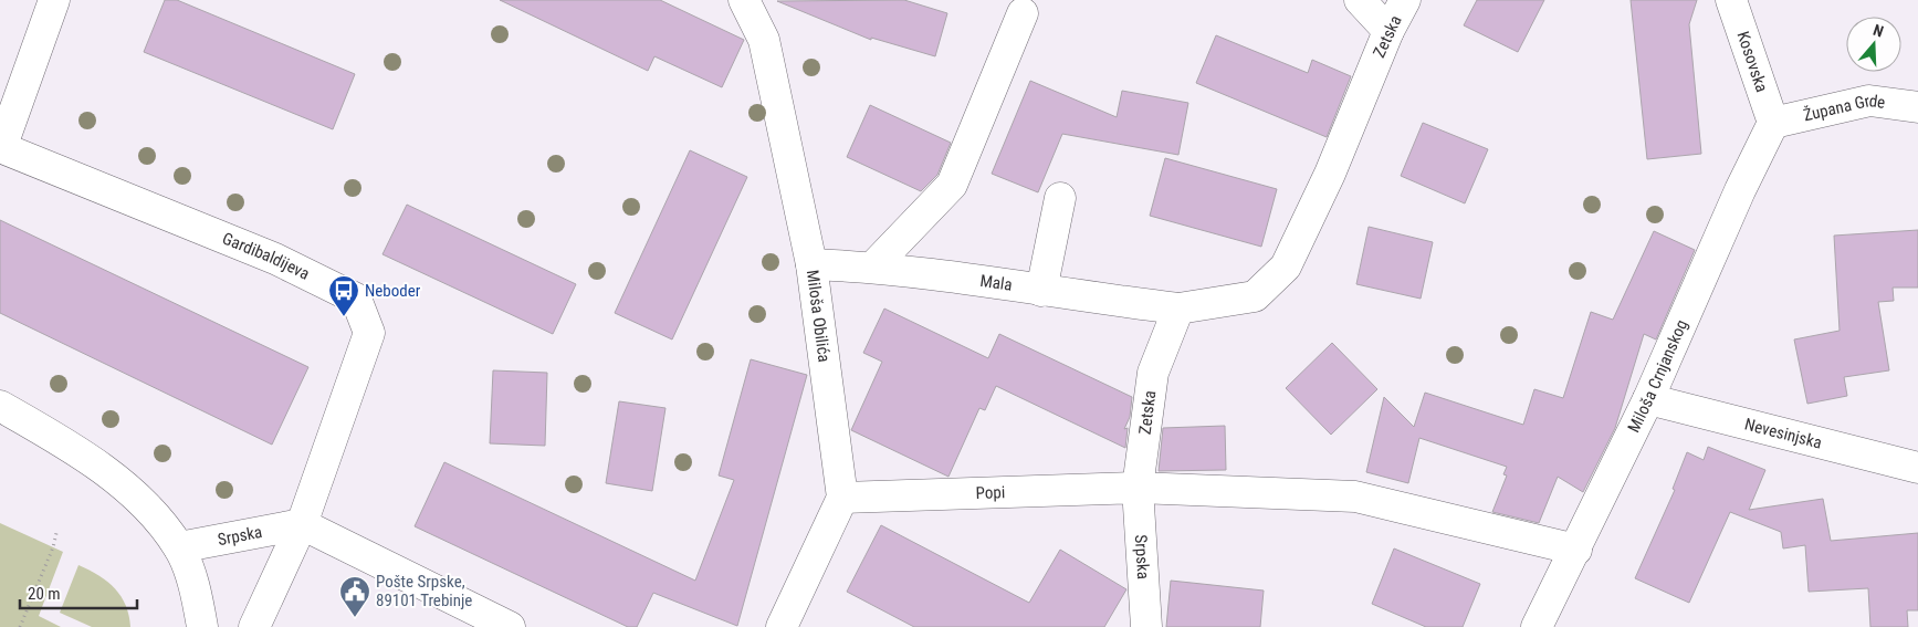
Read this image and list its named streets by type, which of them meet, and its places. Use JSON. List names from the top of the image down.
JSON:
{
  "streets": {
    "street": [
      "Zetska",
      "Kosovska",
      "Župana Grde",
      "Gardibaldijeva",
      "Mala",
      "Miloša Obilića",
      "Miloša Crnjanskog",
      "Nevesinjska",
      "Popi",
      "Srpska"
    ]
  },
  "crossings": [
    ["Zetska", "Mala"],
    ["Zetska", "Popi"],
    ["Zetska", "Srpska"],
    ["Kosovska", "Župana Grde"],
    ["Kosovska", "Miloša Crnjanskog"],
    ["Župana Grde", "Miloša Crnjanskog"],
    ["Gardibaldijeva", "Srpska"],
    ["Mala", "Miloša Obilića"],
    ["Miloša Obilića", "Popi"],
    ["Miloša Crnjanskog", "Nevesinjska"],
    ["Popi", "Srpska"]
  ],
  "places": {
    "bus stop": ["Neboder"],
    "public building": ["Pošte Srpske, 89101 Trebinje"]
  },
  "scale_bar": "20 m",
  "north": "top"
}
